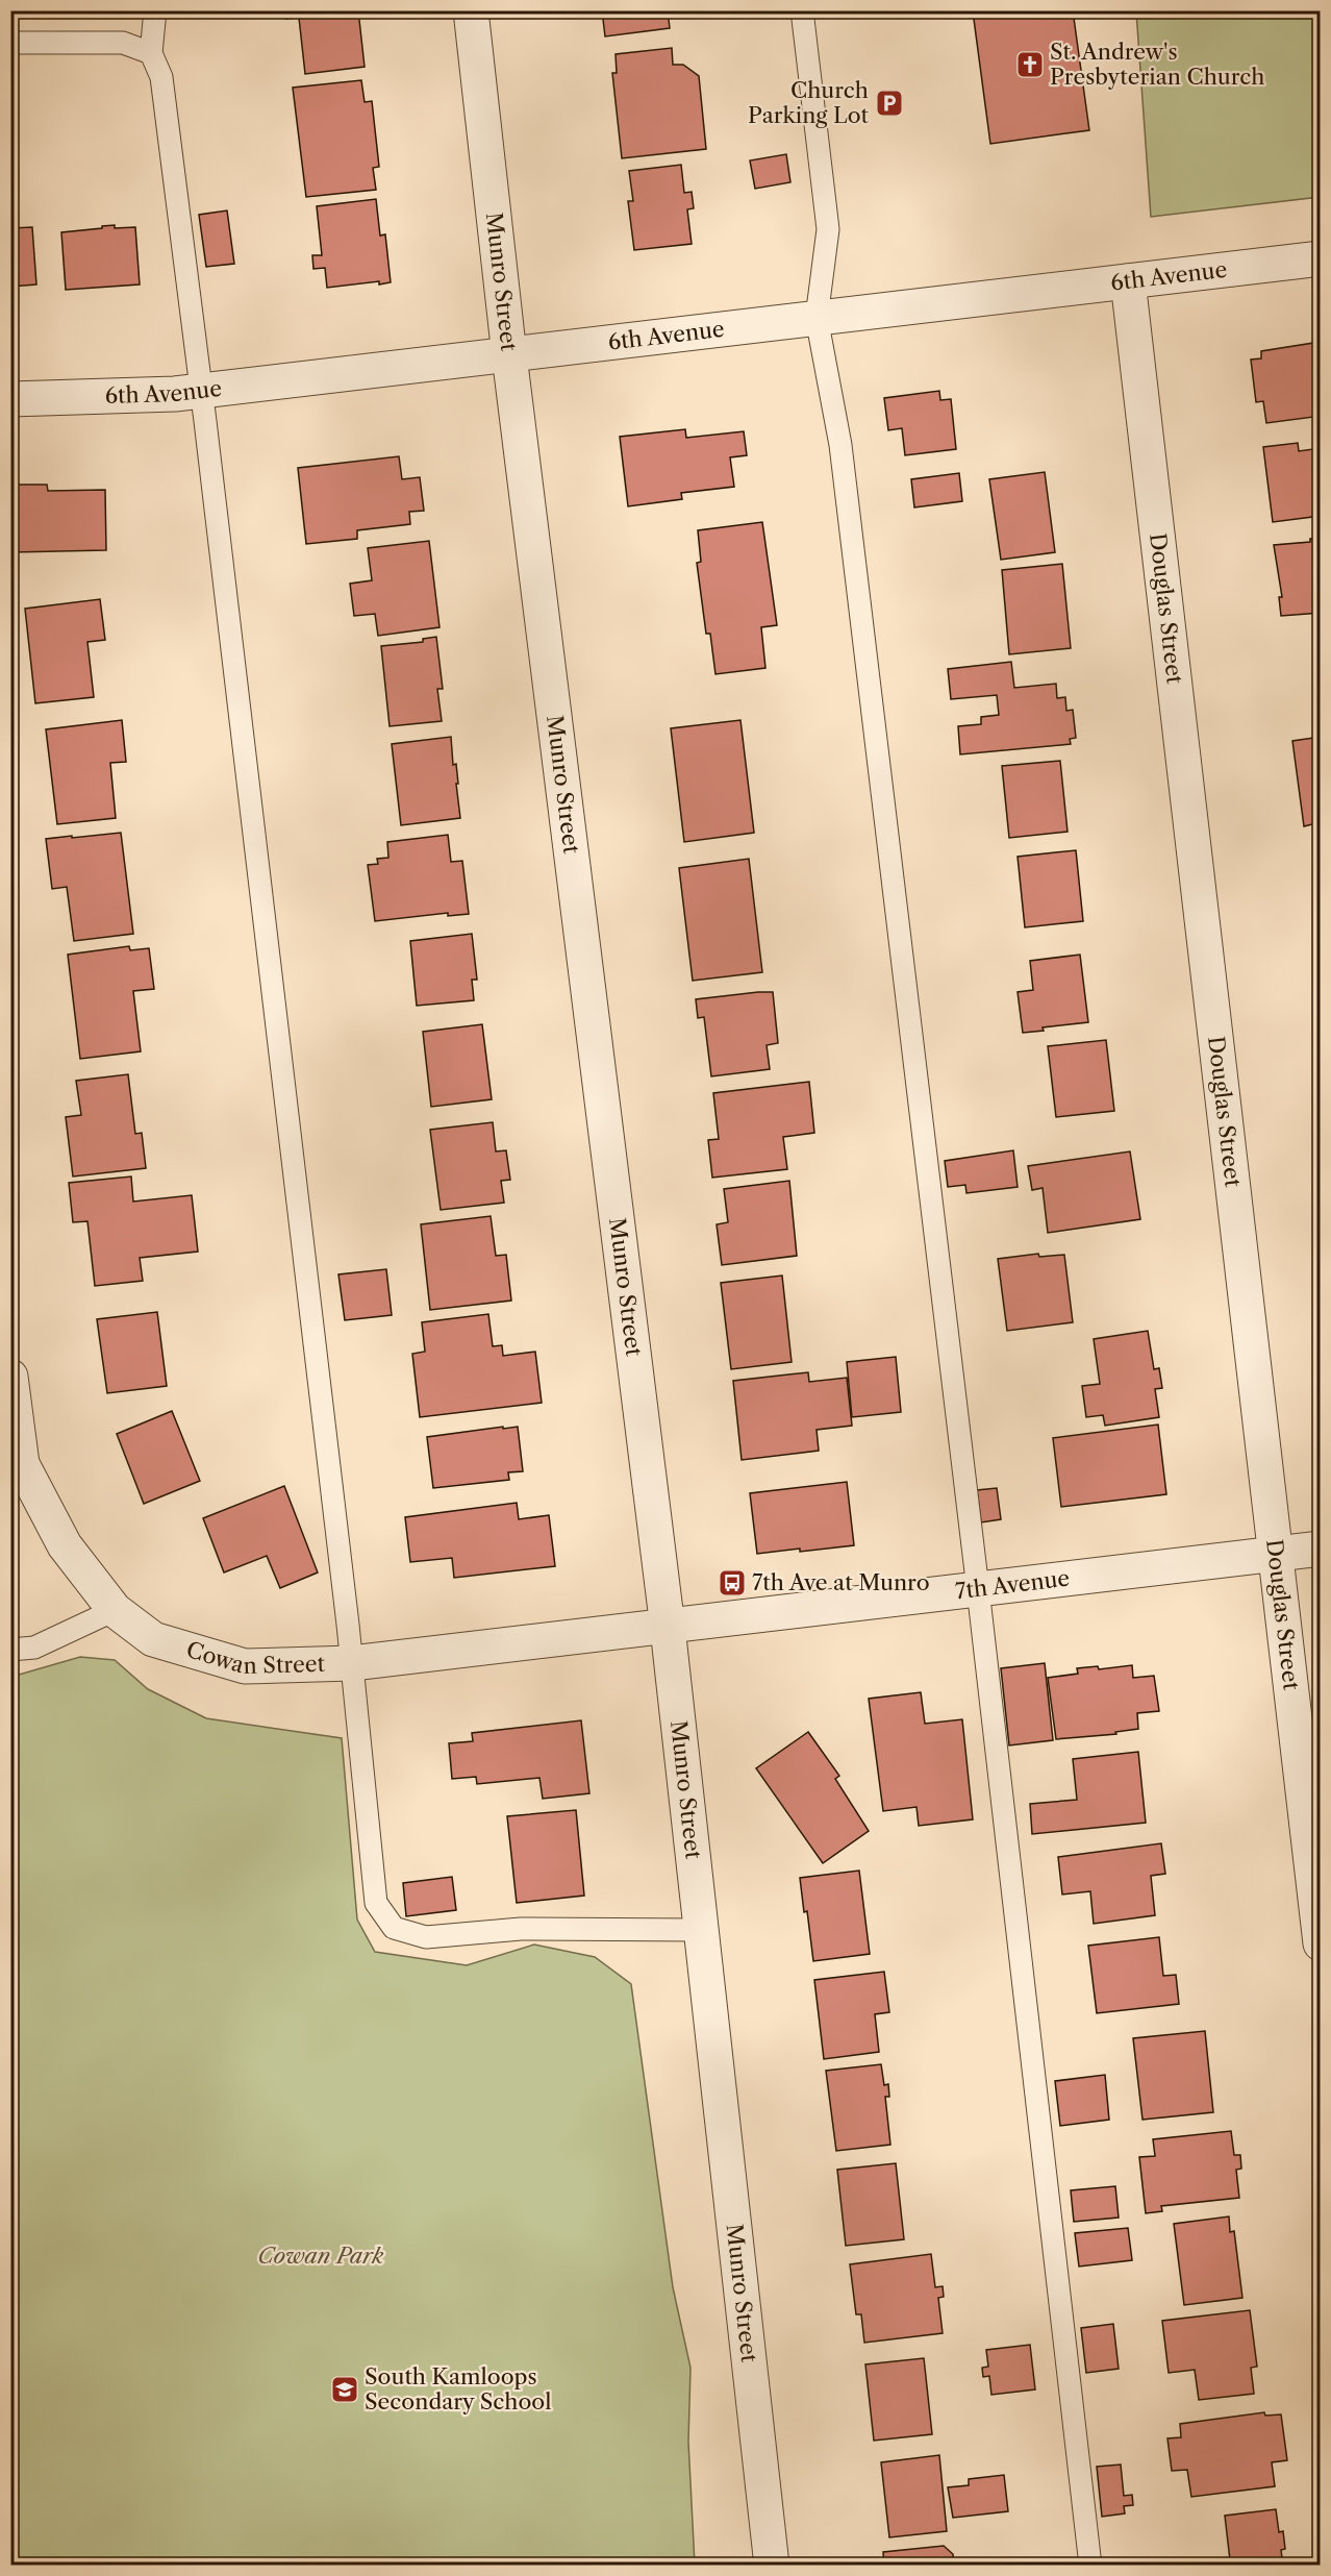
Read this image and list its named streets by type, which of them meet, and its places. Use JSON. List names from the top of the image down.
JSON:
{
  "streets": {
    "street": [
      "6th Avenue",
      "Munro Street",
      "Douglas Street",
      "7th Avenue",
      "Cowan Street"
    ]
  },
  "crossings": [
    ["6th Avenue", "Munro Street"],
    ["6th Avenue", "Douglas Street"],
    ["Munro Street", "7th Avenue"],
    ["Munro Street", "Cowan Street"],
    ["Douglas Street", "7th Avenue"],
    ["7th Avenue", "Cowan Street"]
  ],
  "parks": ["Cowan Park"],
  "places": {
    "church": ["St. Andrew's Presbyterian Church"],
    "parking": ["Church Parking Lot"],
    "bus stop": ["7th Ave at Munro"],
    "school or university": ["South Kamloops Secondary School"]
  }
}
